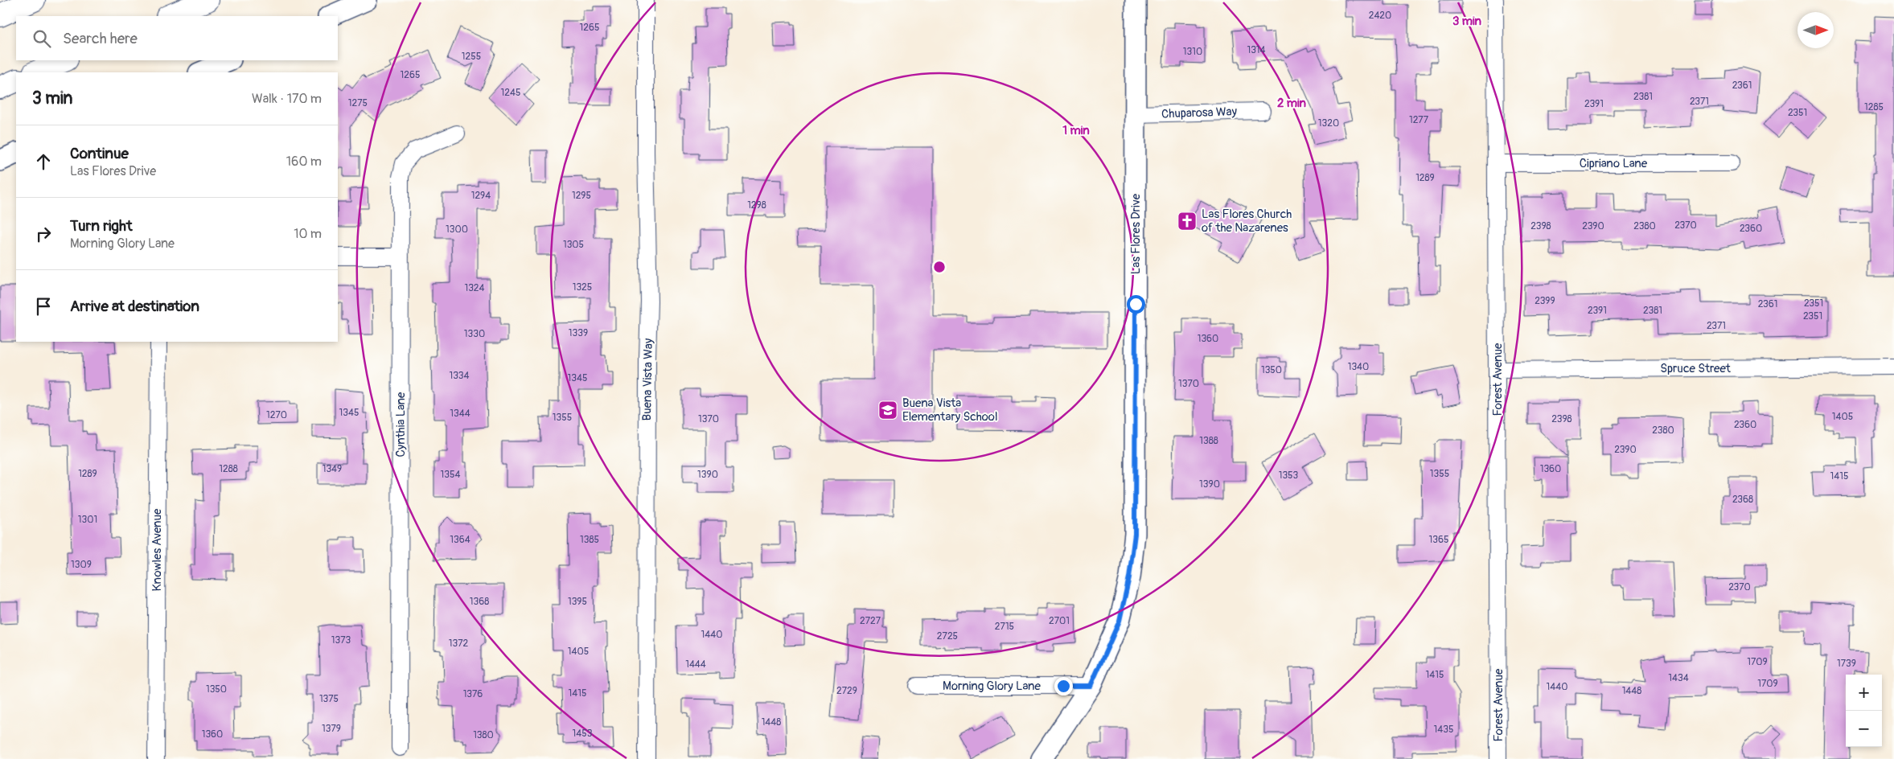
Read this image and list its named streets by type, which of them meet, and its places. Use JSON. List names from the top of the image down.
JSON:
{
  "streets": {
    "street": [
      "Chuparosa Way",
      "Cipriano Lane",
      "Las Flores Drive",
      "Spruce Street",
      "Buena Vista Way",
      "Forest Avenue",
      "Cynthia Lane",
      "Knowles Avenue",
      "Morning Glory Lane"
    ]
  },
  "crossings": [
    ["Chuparosa Way", "Las Flores Drive"],
    ["Cipriano Lane", "Forest Avenue"],
    ["Las Flores Drive", "Morning Glory Lane"],
    ["Spruce Street", "Forest Avenue"]
  ],
  "places": {
    "church": ["Las Flores Church of the Nazarenes"],
    "school or university": ["Buena Vista Elementary School"]
  },
  "house_numbers": [
    "2420",
    "1265",
    "1314",
    "1310",
    "1255",
    "1265",
    "2361",
    "1245",
    "2381",
    "2371",
    "1275",
    "2391",
    "1285",
    "2351",
    "1277",
    "1320",
    "1289",
    "1294",
    "1295",
    "1298",
    "2370",
    "2398",
    "2390",
    "2380",
    "2360",
    "1300",
    "1305",
    "1325",
    "1324",
    "2399",
    "2351",
    "2361",
    "2391",
    "2381",
    "2351",
    "2371",
    "1339",
    "1330",
    "1360",
    "1340",
    "1350",
    "1334",
    "1345",
    "1370",
    "1345",
    "1344",
    "1270",
    "1405",
    "1355",
    "1370",
    "2398",
    "2360",
    "2380",
    "1388",
    "2390",
    "1288",
    "1349",
    "1360",
    "1289",
    "1355",
    "1354",
    "1390",
    "1353",
    "1415",
    "1390",
    "2368",
    "1301",
    "1364",
    "1385",
    "1365",
    "1309",
    "2370",
    "1368",
    "1395",
    "2727",
    "2701",
    "2715",
    "1440",
    "2725",
    "1373",
    "1372",
    "1405",
    "1709",
    "1739",
    "1444",
    "1415",
    "1434",
    "1709",
    "1440",
    "1350",
    "2729",
    "1448",
    "1415",
    "1376",
    "1375",
    "1448",
    "1379",
    "1435",
    "1453",
    "1360",
    "1380"
  ],
  "north": "right",
  "page": {
    "search": "Search here",
    "heading": ["3 min", "Walk · 170 m"],
    "list": [
      ["Continue", "Las Flores Drive", "160 m"],
      ["Turn right", "Morning Glory Lane", "10 m"],
      "Arrive at destination"
    ],
    "map_buttons": ["+", "−"]
  },
  "rings": ["3 min", "2 min", "1 min"]
}
